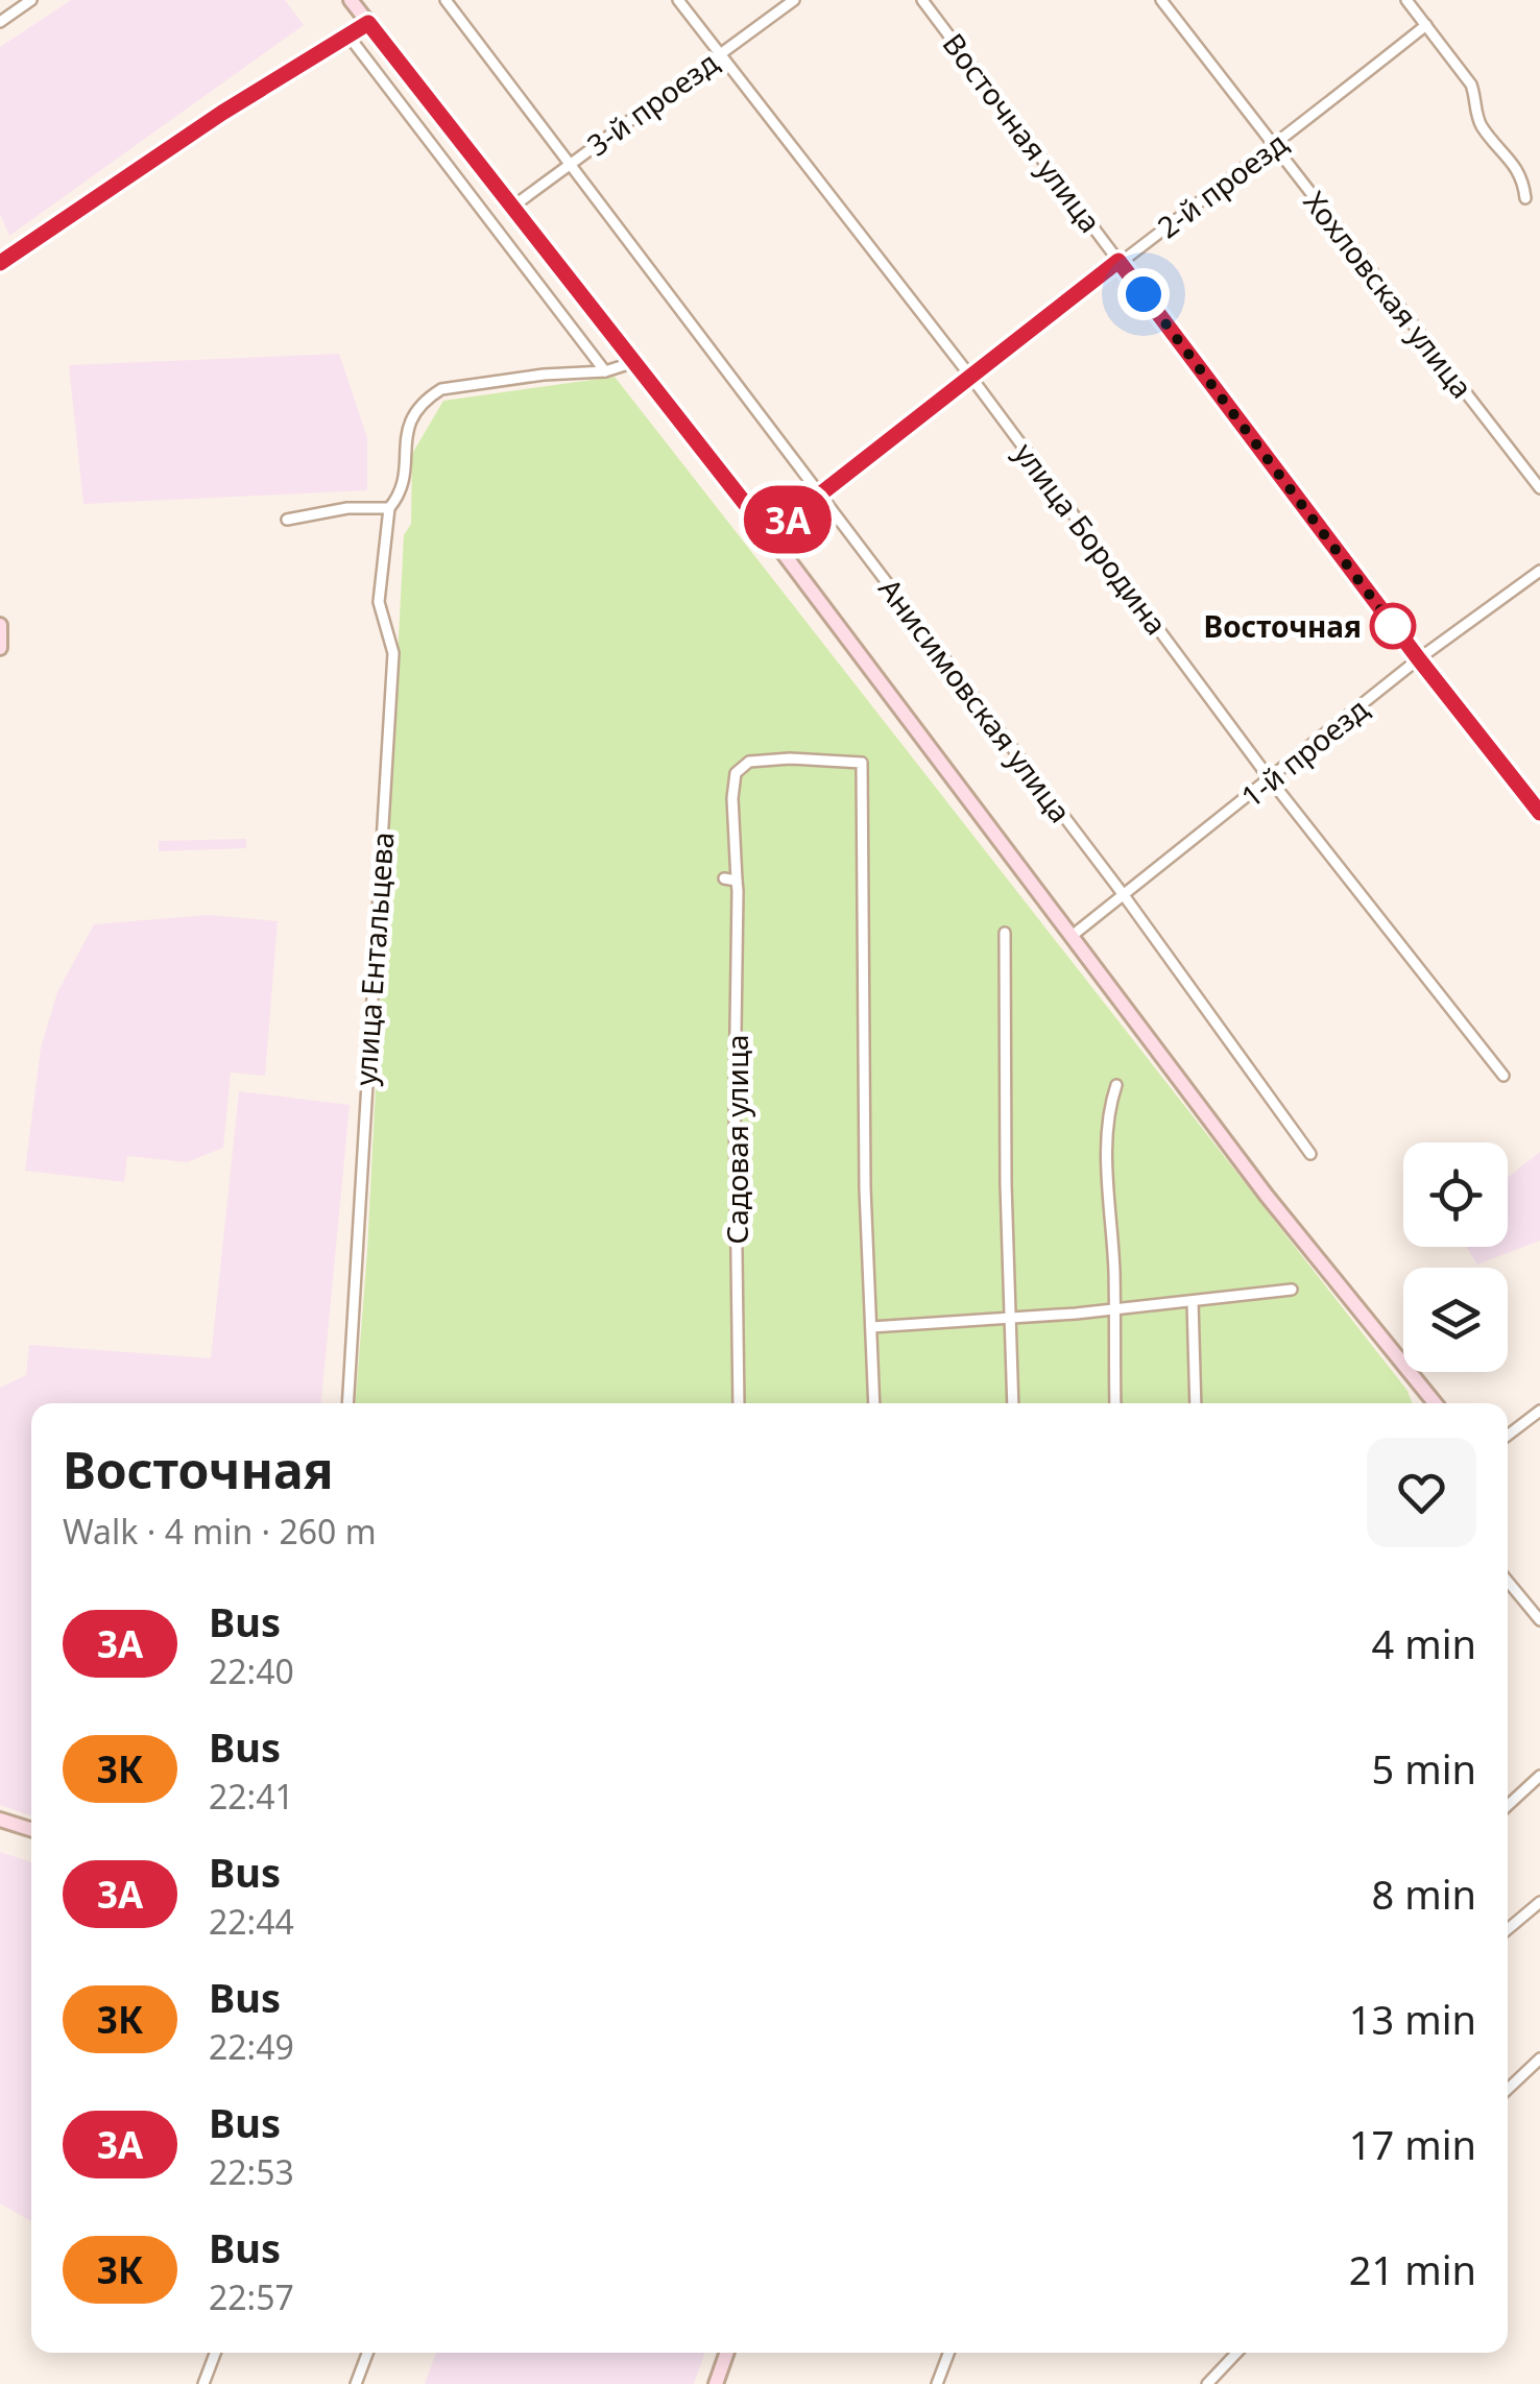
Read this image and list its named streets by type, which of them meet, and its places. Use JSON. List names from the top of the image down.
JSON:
{
  "streets": {
    "street": [
      "3-й проезд",
      "Восточная улица",
      "2-й проезд",
      "Хохловская улица",
      "улица Бородина",
      "Анисимовская улица",
      "1-й проезд",
      "улица Ентальцева",
      "Садовая улица"
    ]
  },
  "crossings": [
    ["3-й проезд", "улица Бородина"],
    ["3-й проезд", "Анисимовская улица"],
    ["Восточная улица", "2-й проезд"],
    ["Восточная улица", "1-й проезд"],
    ["2-й проезд", "Хохловская улица"],
    ["2-й проезд", "улица Бородина"],
    ["2-й проезд", "Анисимовская улица"],
    ["улица Бородина", "1-й проезд"],
    ["Анисимовская улица", "1-й проезд"]
  ],
  "places": ["Восточная"],
  "lines": ["bus line 3А"],
  "page": {
    "on_map": "3А",
    "heading": ["Восточная", "Walk · 4 min · 260 m"],
    "list": [
      {
        "mark": "3А",
        "name": "Bus",
        "note": "22:40",
        "value": "4 min"
      },
      {
        "mark": "3К",
        "name": "Bus",
        "note": "22:41",
        "value": "5 min"
      },
      {
        "mark": "3А",
        "name": "Bus",
        "note": "22:44",
        "value": "8 min"
      },
      {
        "mark": "3К",
        "name": "Bus",
        "note": "22:49",
        "value": "13 min"
      },
      {
        "mark": "3А",
        "name": "Bus",
        "note": "22:53",
        "value": "17 min"
      },
      {
        "mark": "3К",
        "name": "Bus",
        "note": "22:57",
        "value": "21 min"
      }
    ]
  }
}
